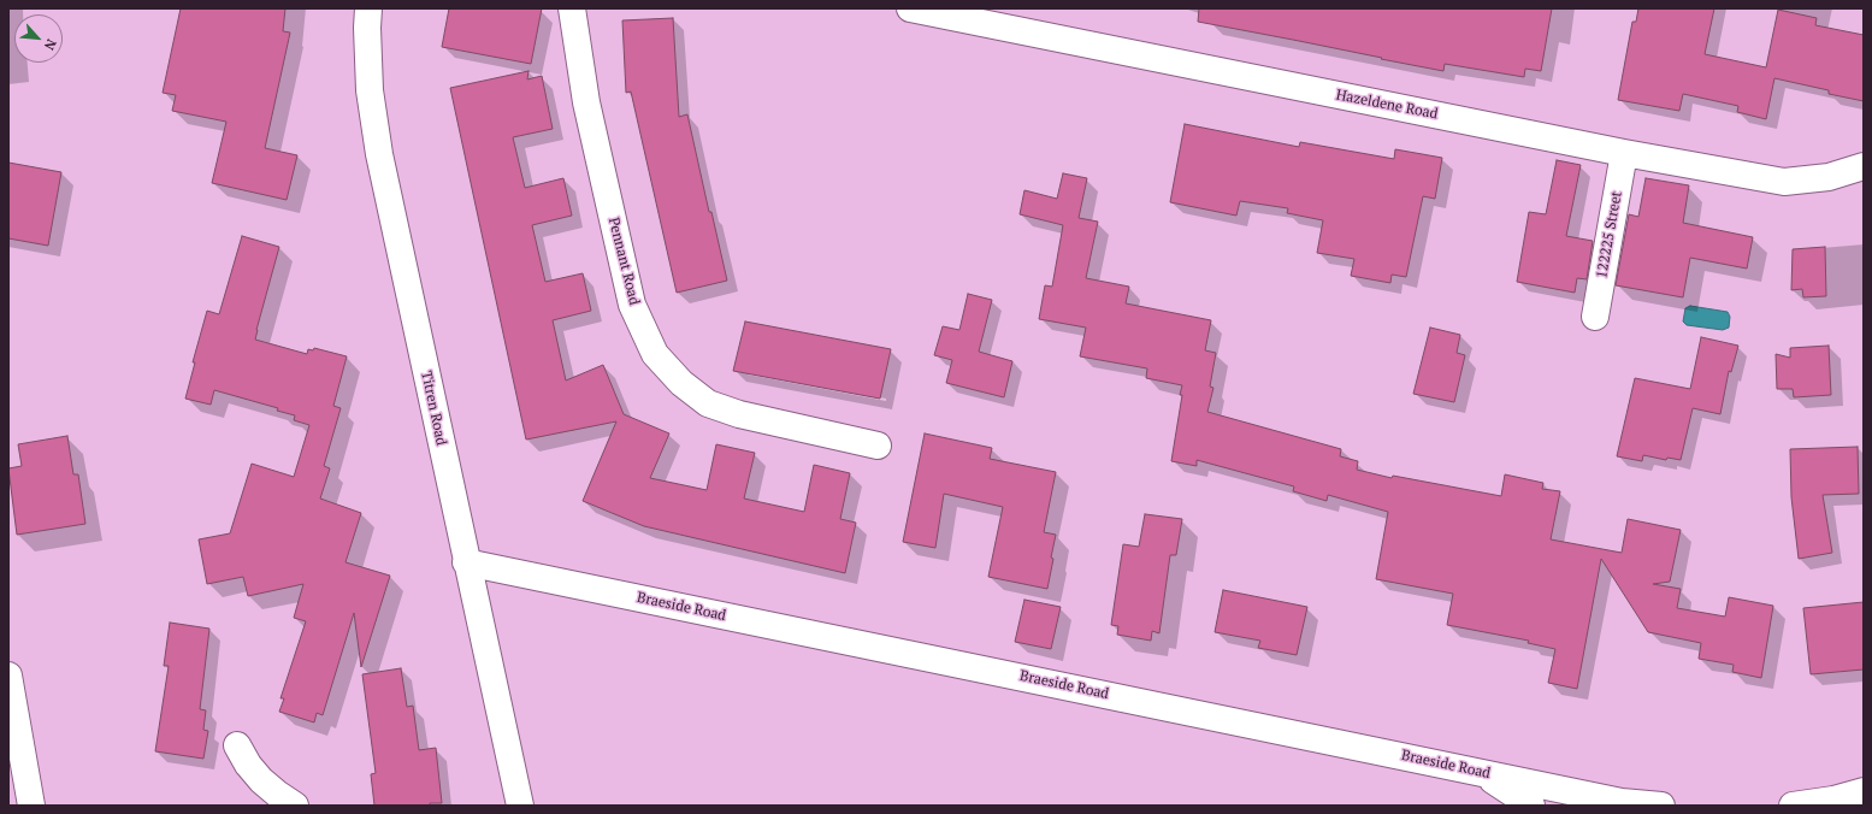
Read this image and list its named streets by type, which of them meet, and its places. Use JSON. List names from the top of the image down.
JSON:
{
  "streets": {
    "street": [
      "Hazeldene Road",
      "122225 Street",
      "Pennant Road",
      "Titren Road",
      "Braeside Road"
    ]
  },
  "crossings": [
    ["Hazeldene Road", "122225 Street"],
    ["Titren Road", "Braeside Road"]
  ],
  "north": "bottom right"
}
